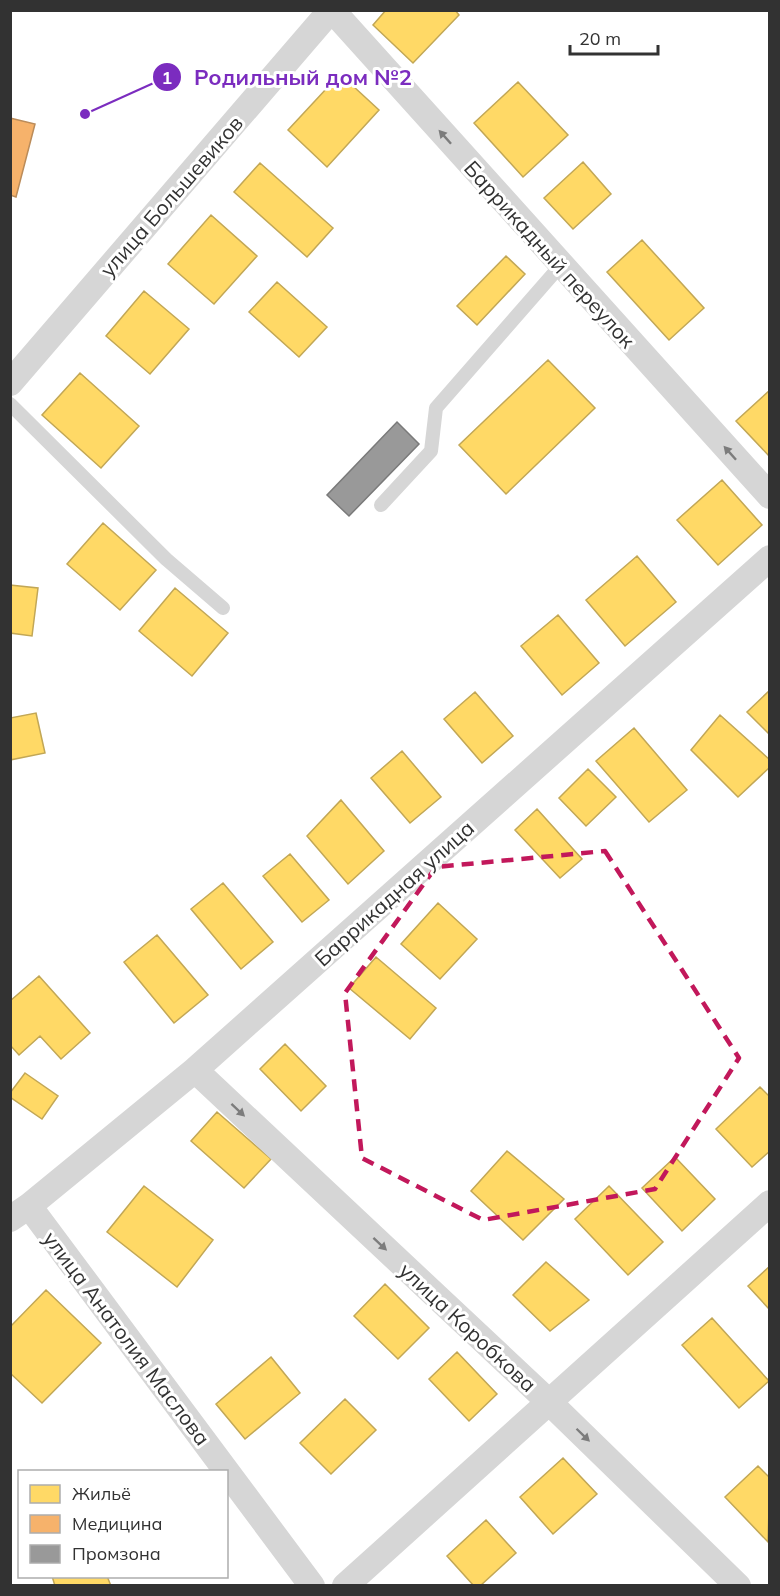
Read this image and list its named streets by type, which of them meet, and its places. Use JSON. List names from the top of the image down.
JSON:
{
  "streets": {
    "street": [
      "улица Большевиков",
      "Баррикадный переулок",
      "Баррикадная улица",
      "улица Коробкова",
      "улица Анатолия Маслова"
    ]
  },
  "crossings": [
    ["улица Большевиков", "Баррикадный переулок"],
    ["Баррикадная улица", "улица Коробкова"],
    ["Баррикадная улица", "улица Анатолия Маслова"]
  ],
  "one_way": ["Баррикадный переулок", "улица Коробкова"],
  "places": ["Родильный дом №2"],
  "legend": ["Жильё", "Медицина", "Промзона"],
  "scale_bar": "20 m"
}
